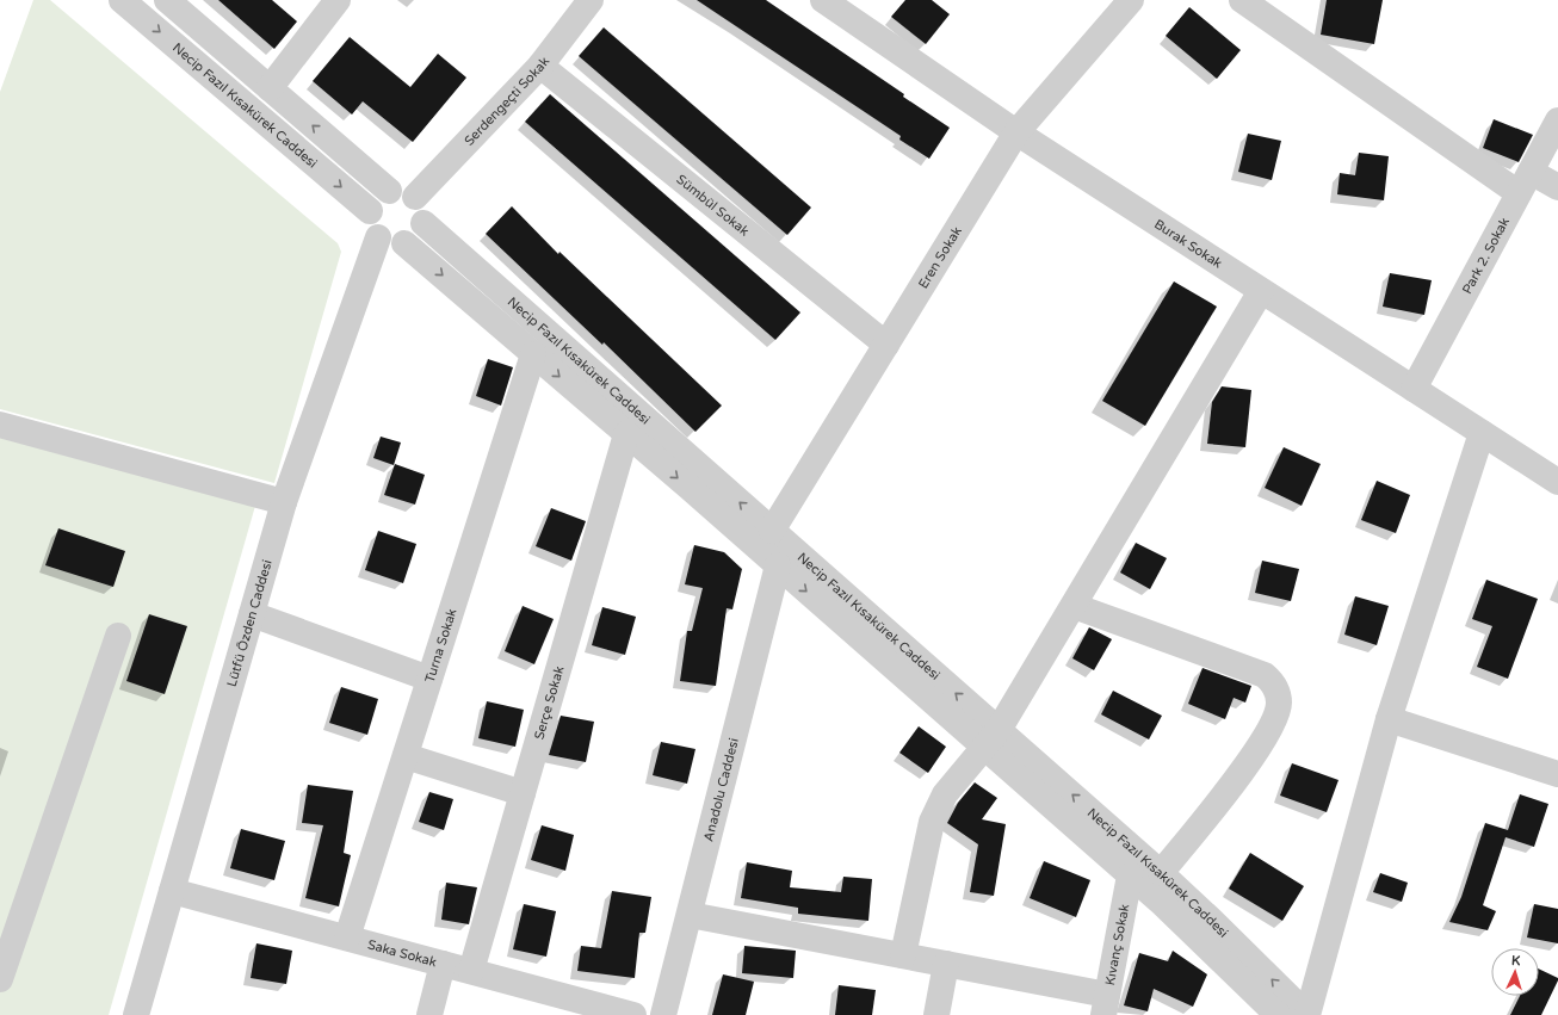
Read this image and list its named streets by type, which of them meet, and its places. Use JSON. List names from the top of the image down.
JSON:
{
  "streets": {
    "street": [
      "Serdengeçti Sokak",
      "Necip Fazıl Kısakürek Caddesi",
      "Sümbül Sokak",
      "Burak Sokak",
      "Park 2. Sokak",
      "Eren Sokak",
      "Lütfü Özden Caddesi",
      "Turna Sokak",
      "Serçe Sokak",
      "Anadolu Caddesi",
      "Kıvanç Sokak",
      "Saka Sokak"
    ]
  },
  "crossings": [
    ["Serdengeçti Sokak", "Necip Fazıl Kısakürek Caddesi"],
    ["Serdengeçti Sokak", "Sümbül Sokak"],
    ["Serdengeçti Sokak", "Lütfü Özden Caddesi"],
    ["Necip Fazıl Kısakürek Caddesi", "Eren Sokak"],
    ["Necip Fazıl Kısakürek Caddesi", "Lütfü Özden Caddesi"],
    ["Necip Fazıl Kısakürek Caddesi", "Turna Sokak"],
    ["Necip Fazıl Kısakürek Caddesi", "Serçe Sokak"],
    ["Necip Fazıl Kısakürek Caddesi", "Anadolu Caddesi"],
    ["Necip Fazıl Kısakürek Caddesi", "Kıvanç Sokak"],
    ["Sümbül Sokak", "Eren Sokak"],
    ["Burak Sokak", "Park 2. Sokak"],
    ["Burak Sokak", "Eren Sokak"],
    ["Lütfü Özden Caddesi", "Saka Sokak"],
    ["Turna Sokak", "Saka Sokak"],
    ["Serçe Sokak", "Saka Sokak"]
  ],
  "north": "top"
}
